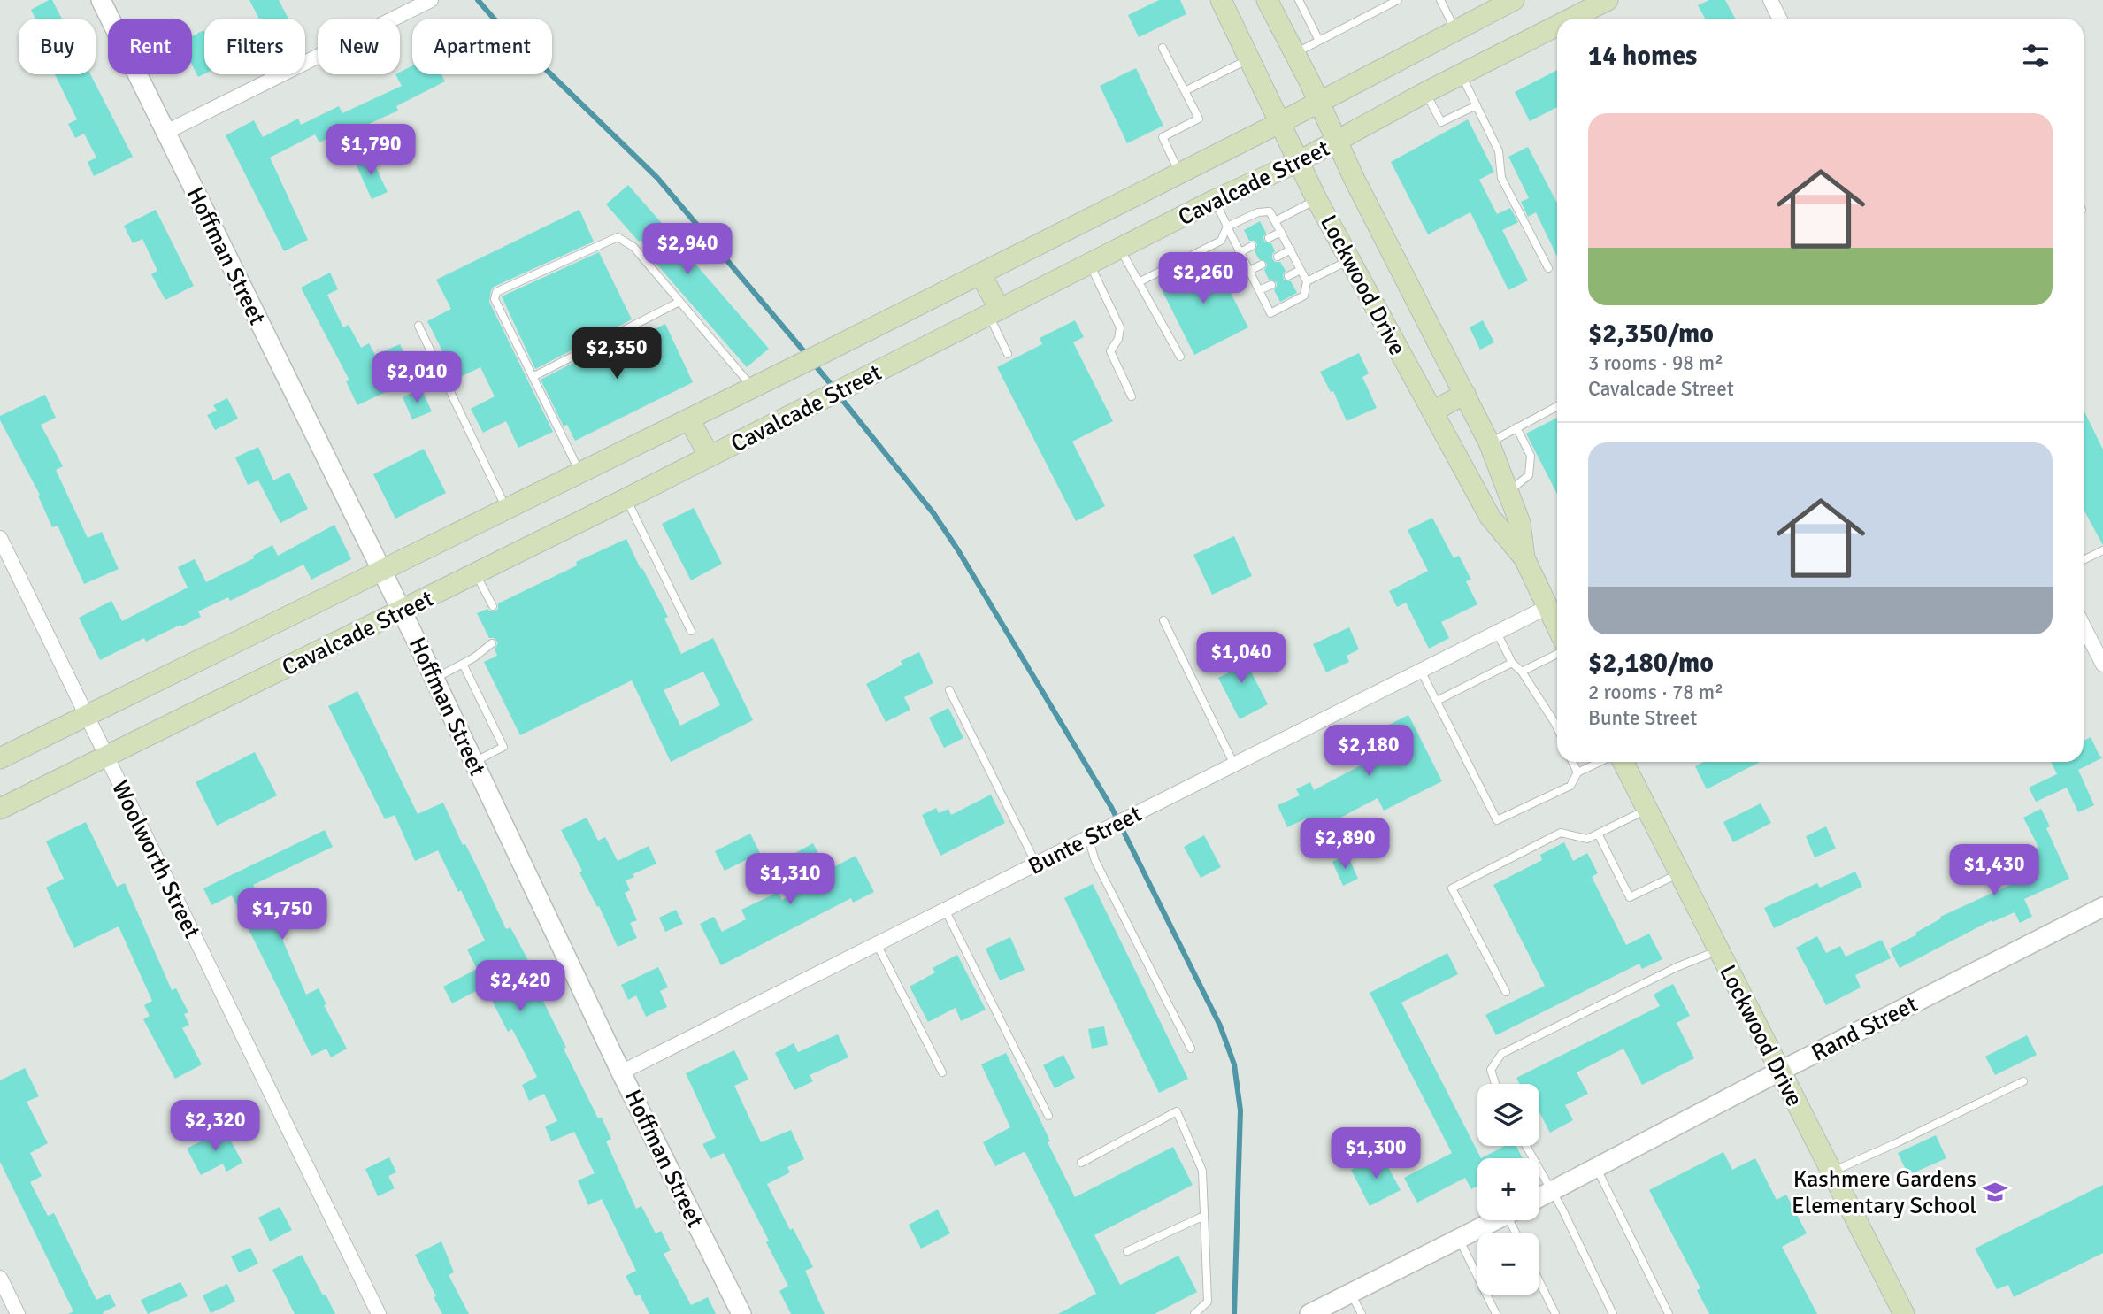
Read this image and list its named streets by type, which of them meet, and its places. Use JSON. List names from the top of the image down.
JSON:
{
  "streets": {
    "main road": ["Cavalcade Street", "Lockwood Drive"],
    "street": [
      "Hoffman Street",
      "Bunte Street",
      "Woolworth Street",
      "Rand Street"
    ]
  },
  "crossings": [
    ["Cavalcade Street", "Hoffman Street"],
    ["Cavalcade Street", "Lockwood Drive"],
    ["Cavalcade Street", "Woolworth Street"],
    ["Hoffman Street", "Bunte Street"],
    ["Lockwood Drive", "Bunte Street"],
    ["Lockwood Drive", "Rand Street"]
  ],
  "places": {
    "school or university": ["Kashmere Gardens Elementary School"]
  },
  "page": {
    "chip": [
      "Buy",
      "Rent",
      "Filters",
      "New",
      "Apartment"
    ],
    "heading": "14 homes",
    "list": [
      {
        "name": "$2,350/mo",
        "note": "3 rooms · 98 m² · Cavalcade Street"
      },
      {
        "name": "$2,180/mo",
        "note": "2 rooms · 78 m² · Bunte Street"
      }
    ],
    "price": [
      "$1,790",
      "$2,940",
      "$2,260",
      "$2,350",
      "$2,010",
      "$1,040",
      "$2,180",
      "$2,890",
      "$1,430",
      "$1,310",
      "$1,750",
      "$2,420",
      "$2,320",
      "$1,300"
    ],
    "map_buttons": ["+", "−"]
  }
}
